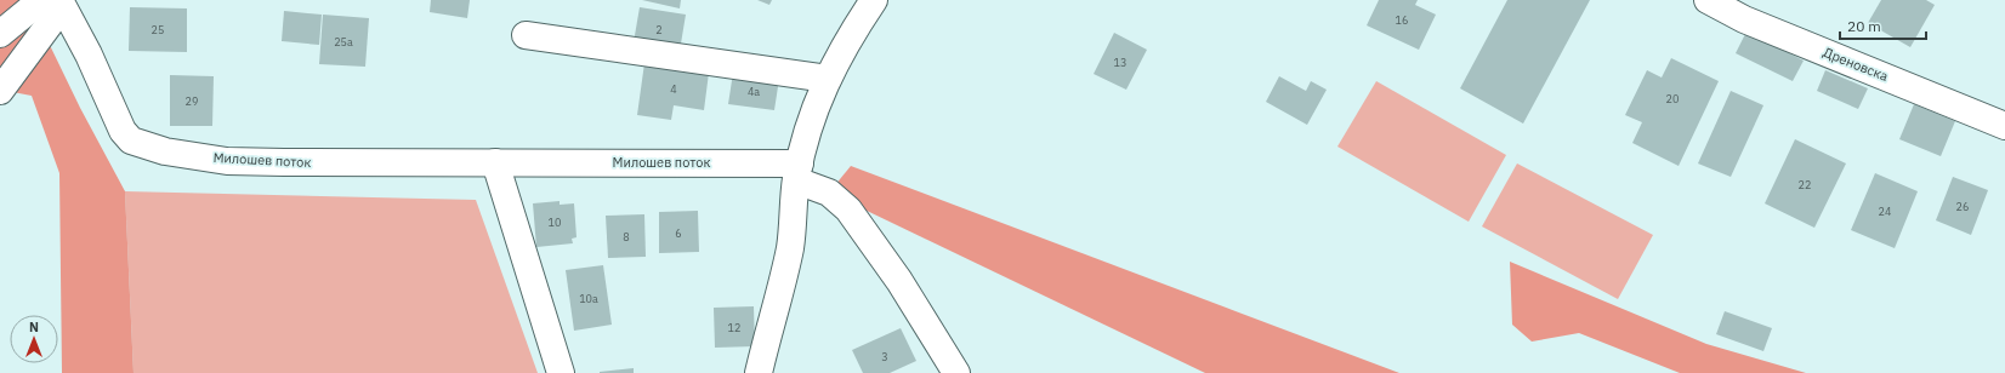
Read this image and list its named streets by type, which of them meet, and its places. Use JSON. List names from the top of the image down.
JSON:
{
  "streets": {
    "street": ["Дреновска", "Милошев поток"]
  },
  "house_numbers": [
    "16",
    "25",
    "2",
    "25a",
    "13",
    "4",
    "4a",
    "20",
    "29",
    "22",
    "26",
    "24",
    "10",
    "6",
    "8",
    "10a",
    "12",
    "3"
  ],
  "scale_bar": "20 m",
  "north": "top"
}
